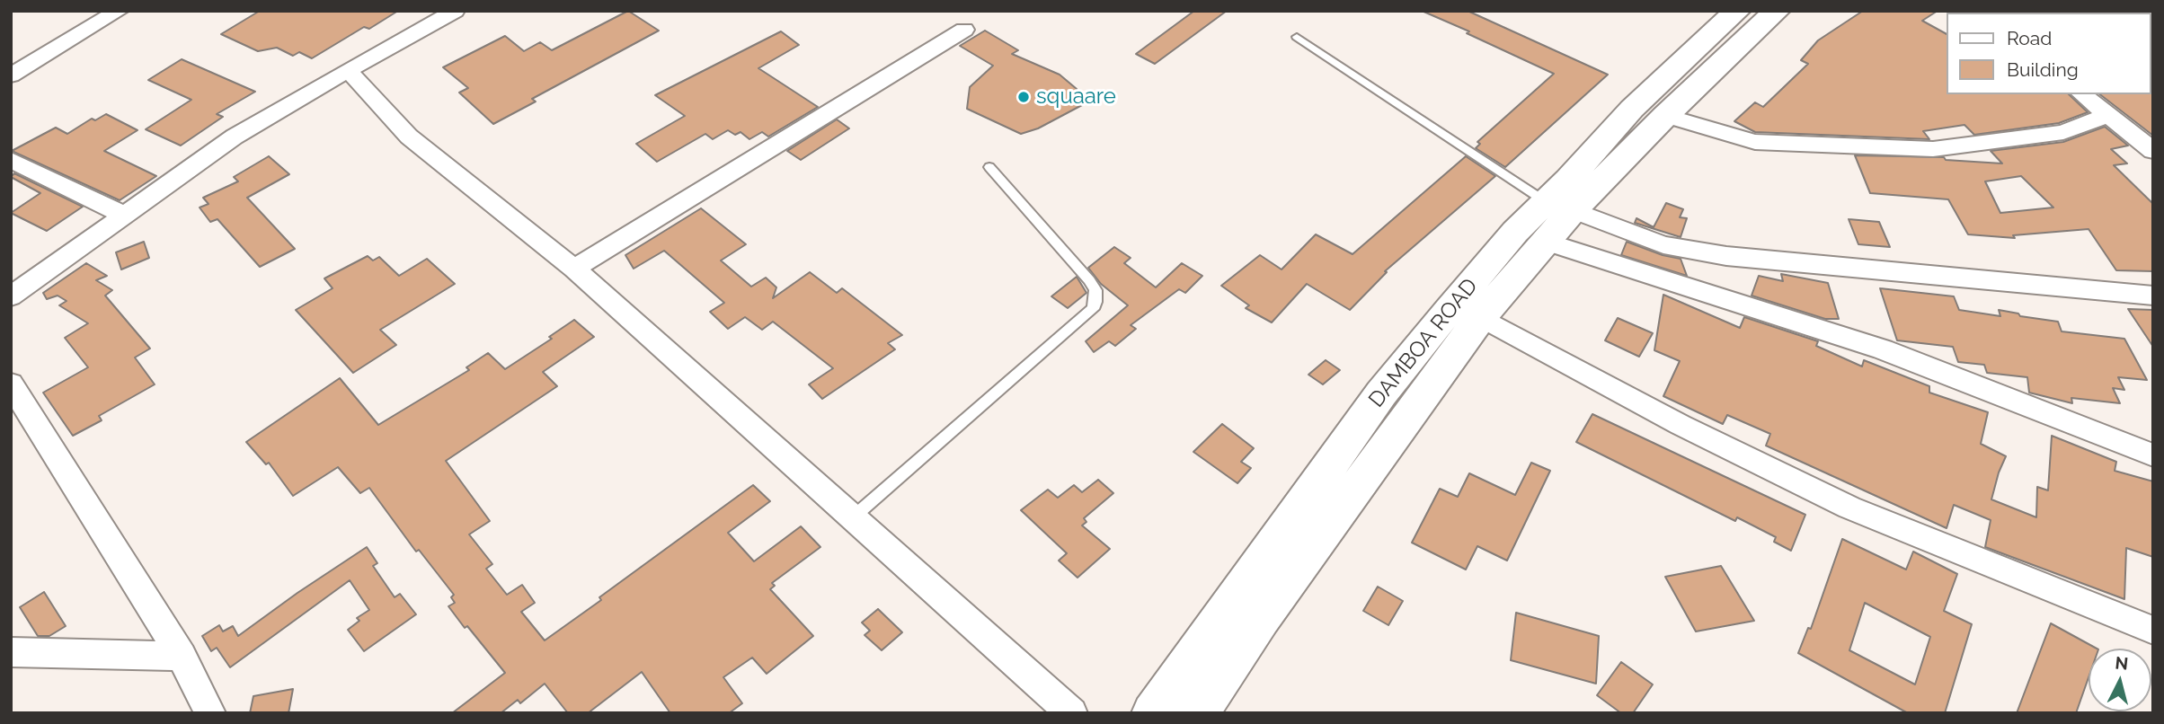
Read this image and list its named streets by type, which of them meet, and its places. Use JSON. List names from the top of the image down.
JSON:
{
  "streets": {
    "main road": ["DAMBOA ROAD"]
  },
  "places": ["squaare"],
  "legend": ["Road", "Building"],
  "north": "top"
}
